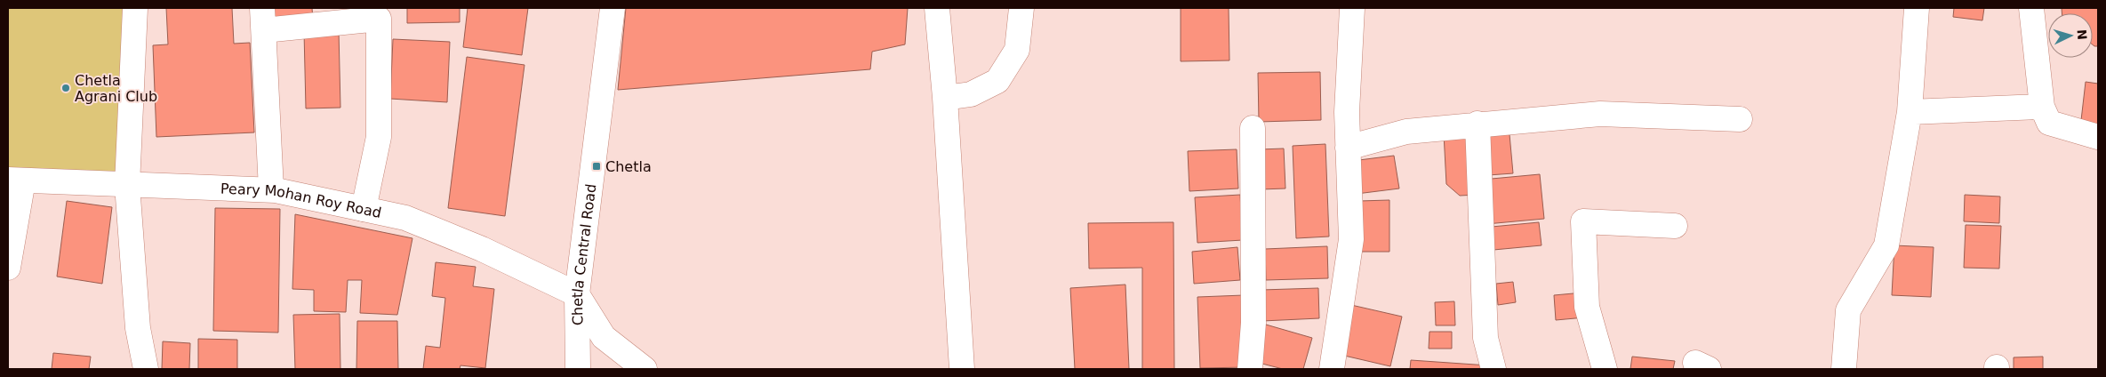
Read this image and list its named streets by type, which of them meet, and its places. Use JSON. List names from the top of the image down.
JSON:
{
  "streets": {
    "street": ["Peary Mohan Roy Road", "Chetla Central Road"]
  },
  "crossings": [
    ["Peary Mohan Roy Road", "Chetla Central Road"]
  ],
  "places": {
    "other": ["Chetla Agrani Club"],
    "transit": ["Chetla"]
  },
  "north": "right"
}
